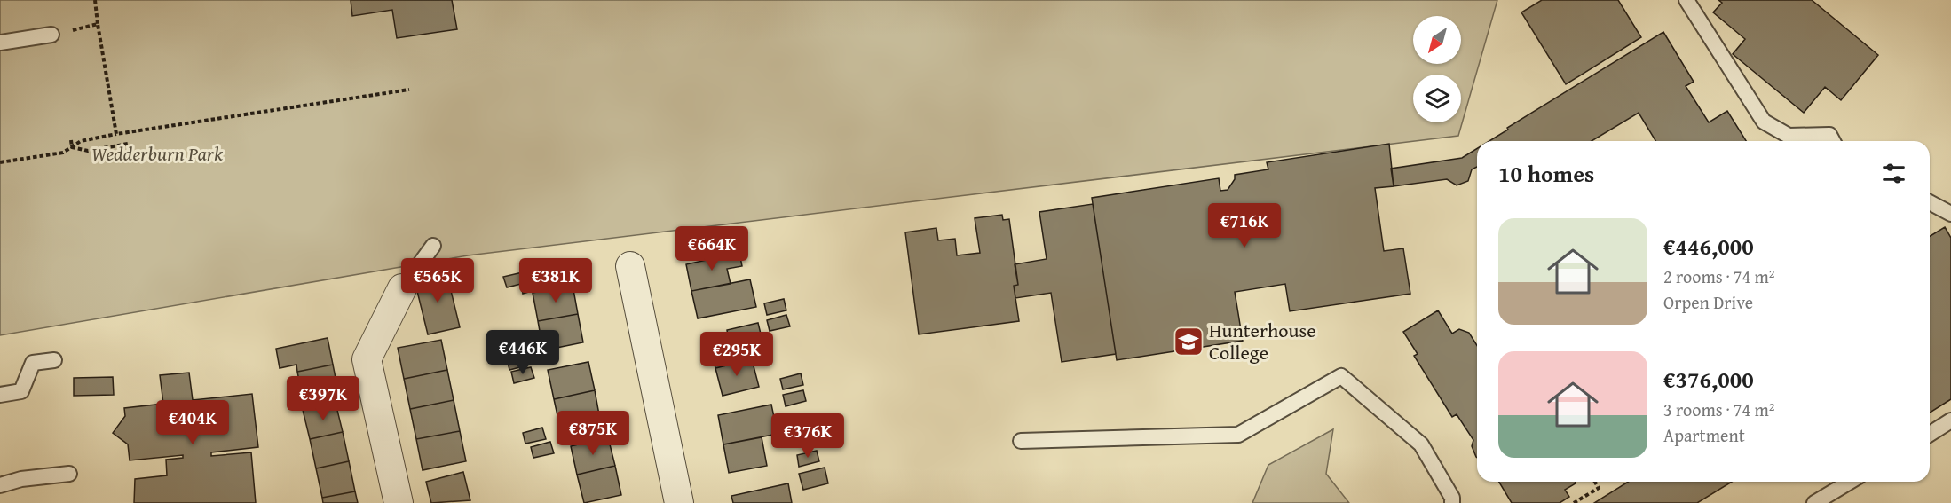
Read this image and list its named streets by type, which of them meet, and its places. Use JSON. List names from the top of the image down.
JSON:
{
  "parks": ["Wedderburn Park"],
  "places": {
    "school or university": ["Hunterhouse College"]
  },
  "north": "bottom left",
  "page": {
    "heading": "10 homes",
    "price": [
      "€716K",
      "€664K",
      "€565K",
      "€381K",
      "€446K",
      "€295K",
      "€397K",
      "€404K",
      "€875K",
      "€376K"
    ],
    "list": [
      {
        "name": "€446,000",
        "note": "2 rooms · 74 m² · Orpen Drive"
      },
      {
        "name": "€376,000",
        "note": "3 rooms · 74 m² · Apartment"
      }
    ]
  }
}
